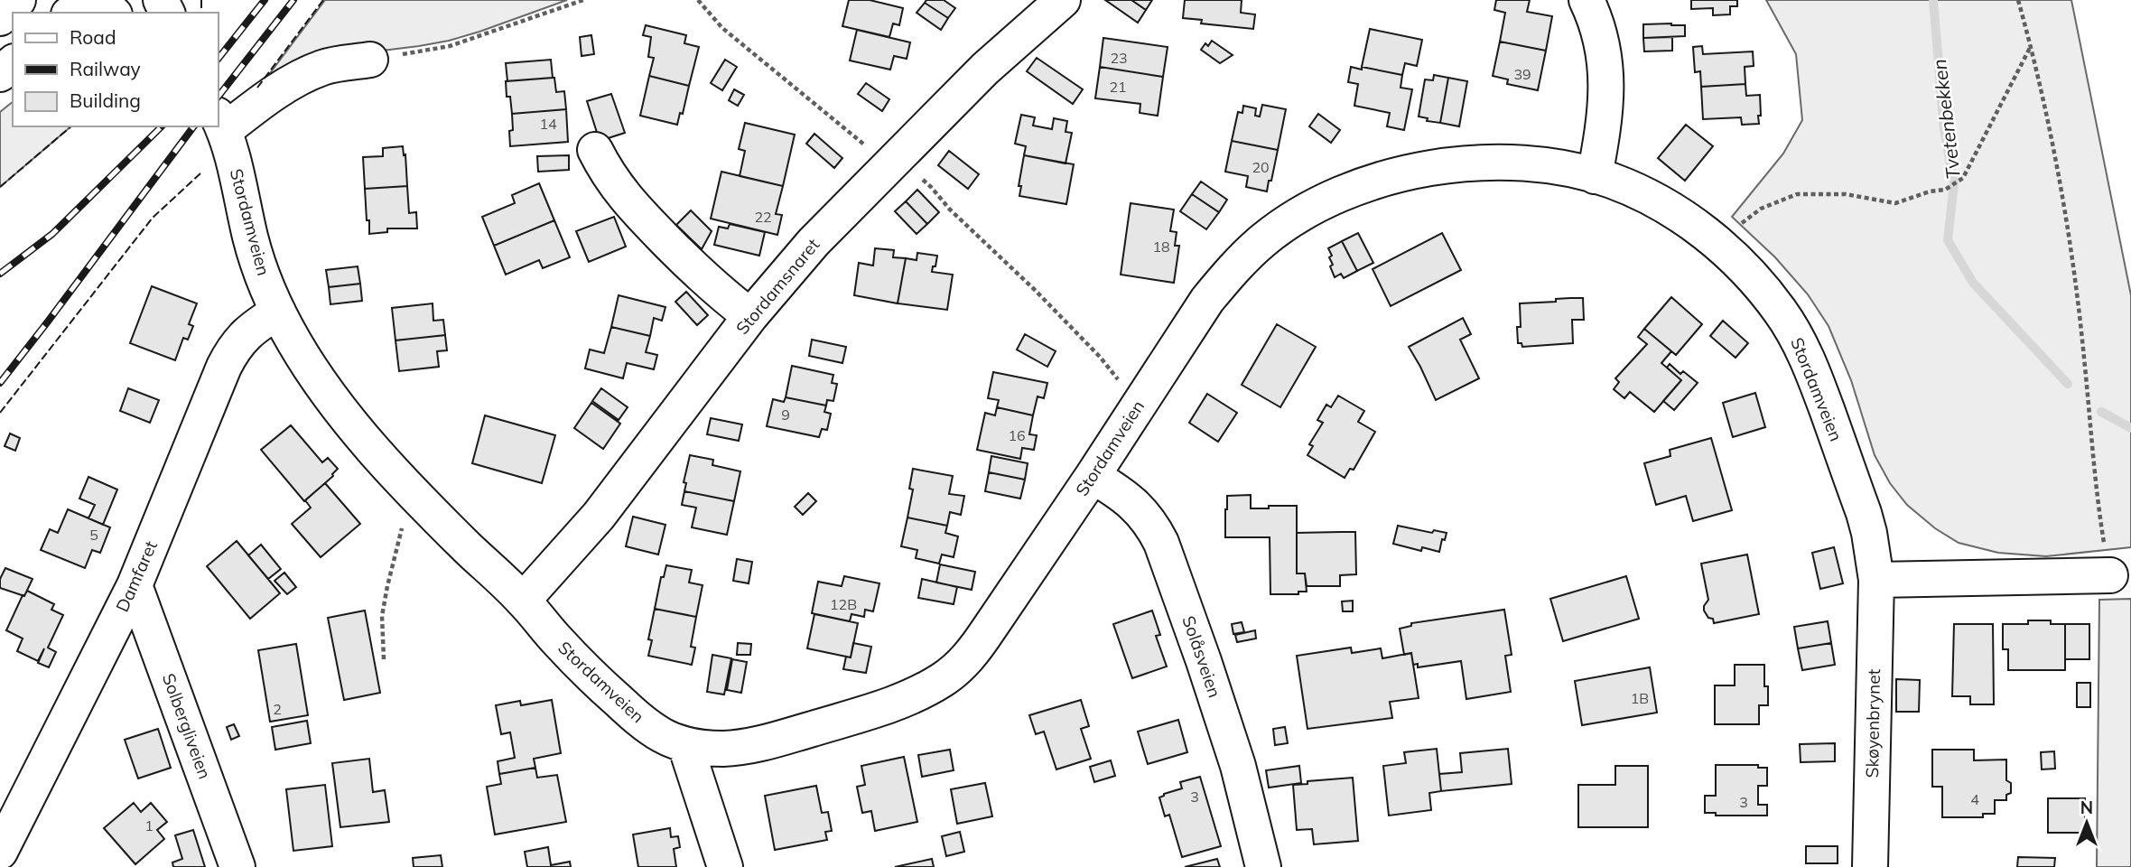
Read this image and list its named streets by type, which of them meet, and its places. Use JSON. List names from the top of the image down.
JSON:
{
  "streets": {
    "street": [
      "Stordamveien",
      "Stordamsnaret",
      "Damfaret",
      "Solåsveien",
      "Skøyenbrynet",
      "Solbergliveien"
    ]
  },
  "crossings": [
    ["Stordamveien", "Stordamsnaret"],
    ["Stordamveien", "Damfaret"],
    ["Stordamveien", "Solåsveien"],
    ["Stordamveien", "Skøyenbrynet"],
    ["Damfaret", "Solbergliveien"]
  ],
  "water": ["Tvetenbekken"],
  "house_numbers": [
    "23",
    "39",
    "21",
    "14",
    "20",
    "22",
    "18",
    "9",
    "16",
    "5",
    "12B",
    "1B",
    "2",
    "3",
    "4",
    "3",
    "1"
  ],
  "legend": ["Road", "Railway", "Building"],
  "north": "top"
}
